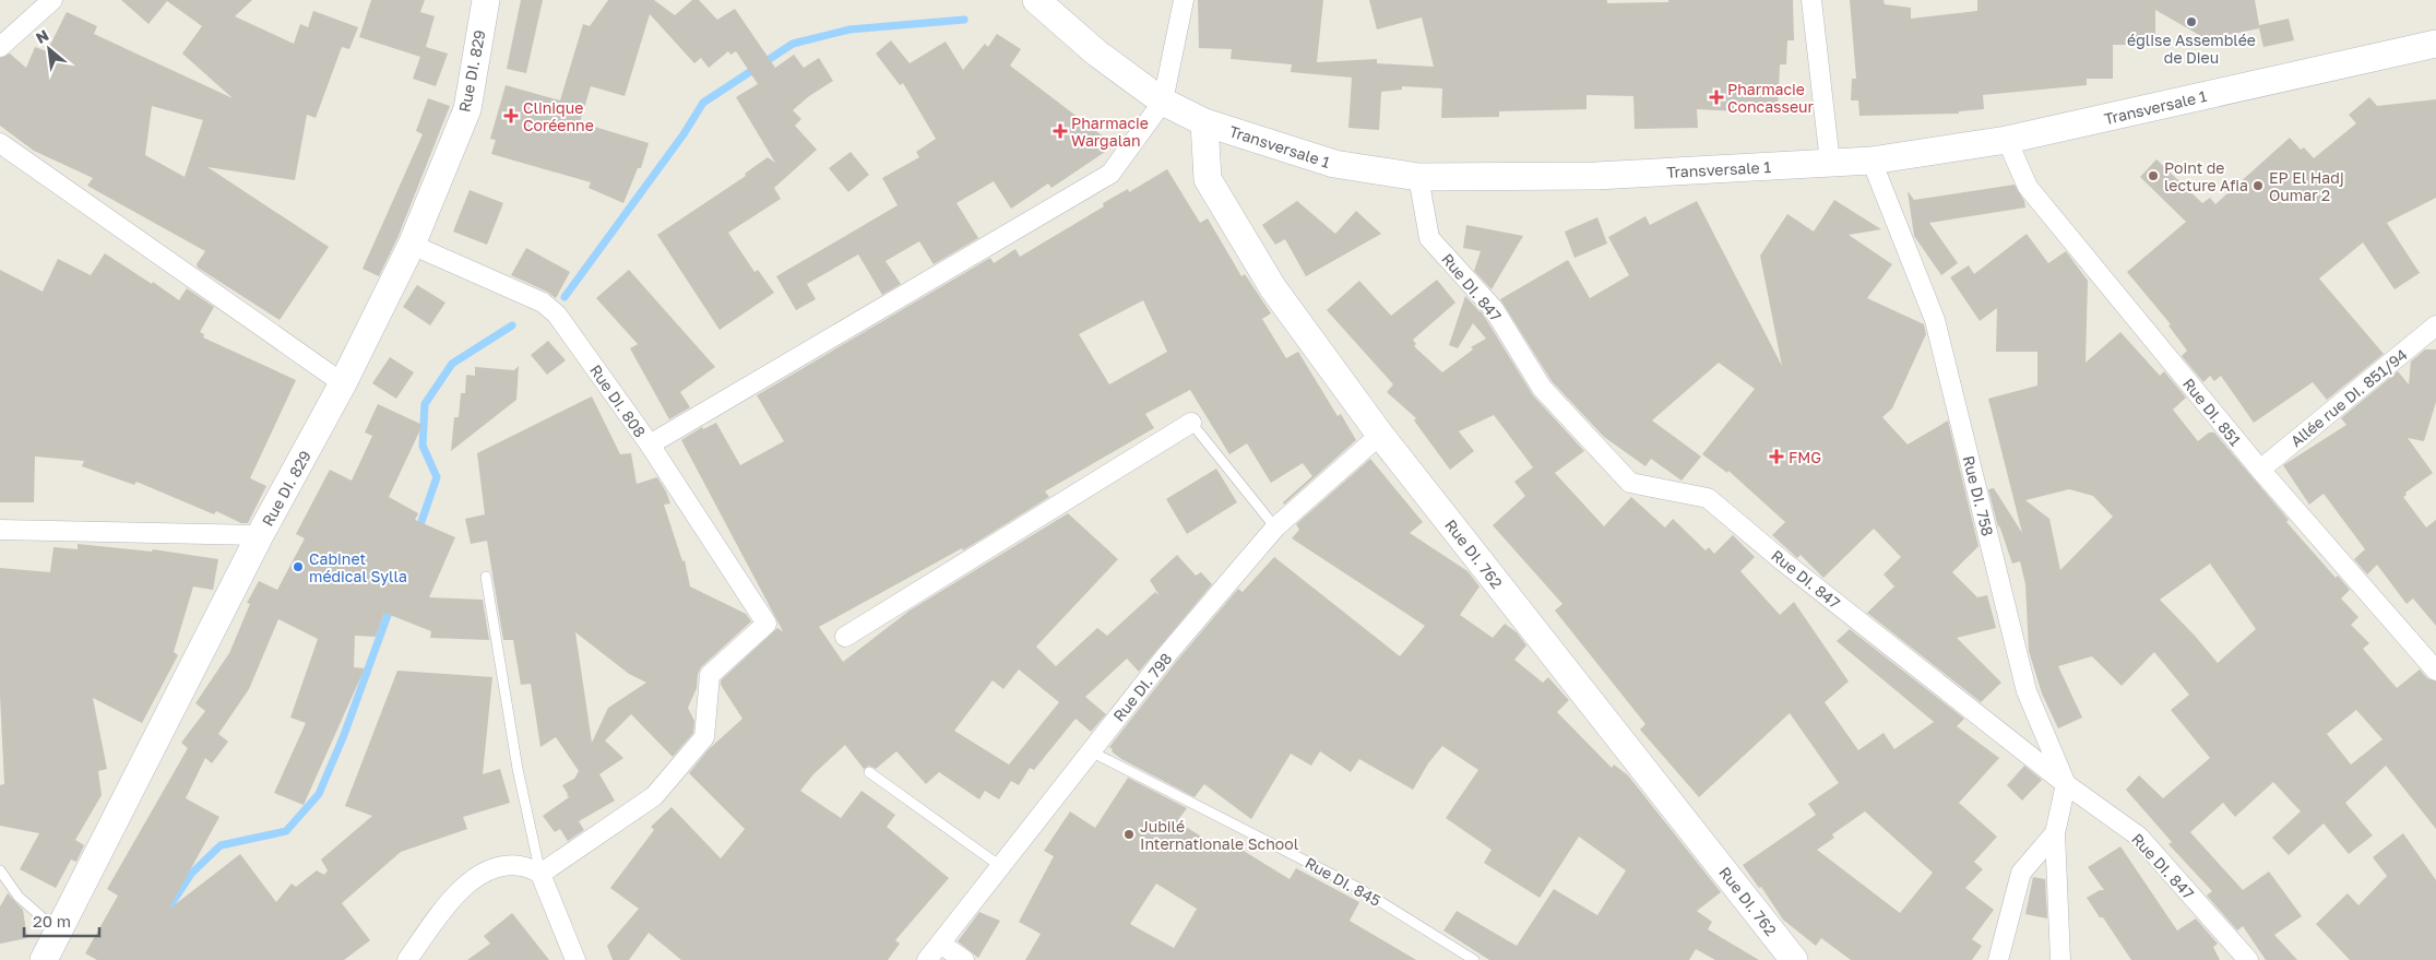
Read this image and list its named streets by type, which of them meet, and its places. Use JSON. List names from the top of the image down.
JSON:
{
  "streets": {
    "street": [
      "Rue DI. 829",
      "Transversale 1",
      "Rue DI. 847",
      "Allée rue DI. 851/94",
      "Rue DI. 808",
      "Rue DI. 851",
      "Rue DI. 758",
      "Rue DI. 762",
      "Rue DI. 798"
    ],
    "lane": ["Rue DI. 845"]
  },
  "crossings": [
    ["Rue DI. 829", "Rue DI. 808"],
    ["Transversale 1", "Rue DI. 847"],
    ["Transversale 1", "Rue DI. 851"],
    ["Transversale 1", "Rue DI. 758"],
    ["Transversale 1", "Rue DI. 762"],
    ["Rue DI. 847", "Rue DI. 758"],
    ["Allée rue DI. 851/94", "Rue DI. 851"],
    ["Rue DI. 762", "Rue DI. 798"],
    ["Rue DI. 798", "Rue DI. 845"]
  ],
  "places": {
    "other": [
      "église Assemblée de Dieu",
      "Point de lecture Afia",
      "EP El Hadj Oumar 2",
      "Cabinet médical Sylla",
      "Jubilé Internationale School"
    ],
    "health": [
      "Pharmacie Concasseur",
      "Clinique Coréenne",
      "Pharmacie Wargalan",
      "FMG"
    ]
  },
  "scale_bar": "20 m",
  "north": "top left"
}
